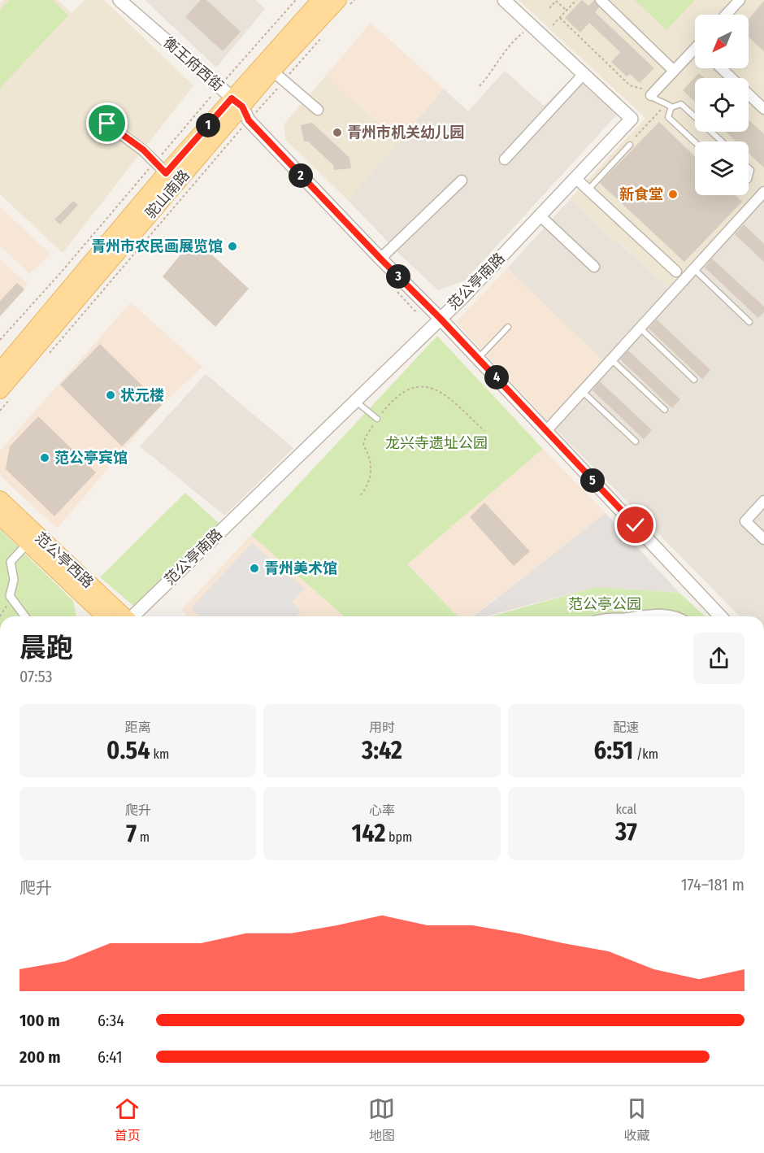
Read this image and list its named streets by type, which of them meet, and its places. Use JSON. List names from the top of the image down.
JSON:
{
  "streets": {
    "main road": ["驼山南路", "范公亭西路"],
    "street": ["衡王府西街", "范公亭南路"]
  },
  "crossings": [
    ["衡王府西街", "驼山南路"],
    ["衡王府西街", "范公亭南路"]
  ],
  "parks": ["龙兴寺遗址公园", "范公亭公园"],
  "places": [
    "青州市机关幼儿园",
    "新食堂",
    "青州市农民画展览馆",
    "状元楼",
    "范公亭宾馆",
    "青州美术馆"
  ],
  "north": "bottom left",
  "page": {
    "pins": [
      "1",
      "2",
      "3",
      "4",
      "5"
    ],
    "heading": ["晨跑", "07:53"],
    "stats": [
      ["距离", "0.54 km"],
      ["用时", "3:42"],
      ["配速", "6:51 /km"],
      ["爬升", "7 m"],
      ["心率", "142 bpm"],
      ["kcal", "37"]
    ],
    "chart": ["爬升", "174–181 m"],
    "list": [
      {
        "name": "100 m",
        "note": "6:34"
      },
      {
        "name": "200 m",
        "note": "6:41"
      }
    ],
    "tabs": ["首页", "地图", "收藏"]
  }
}
